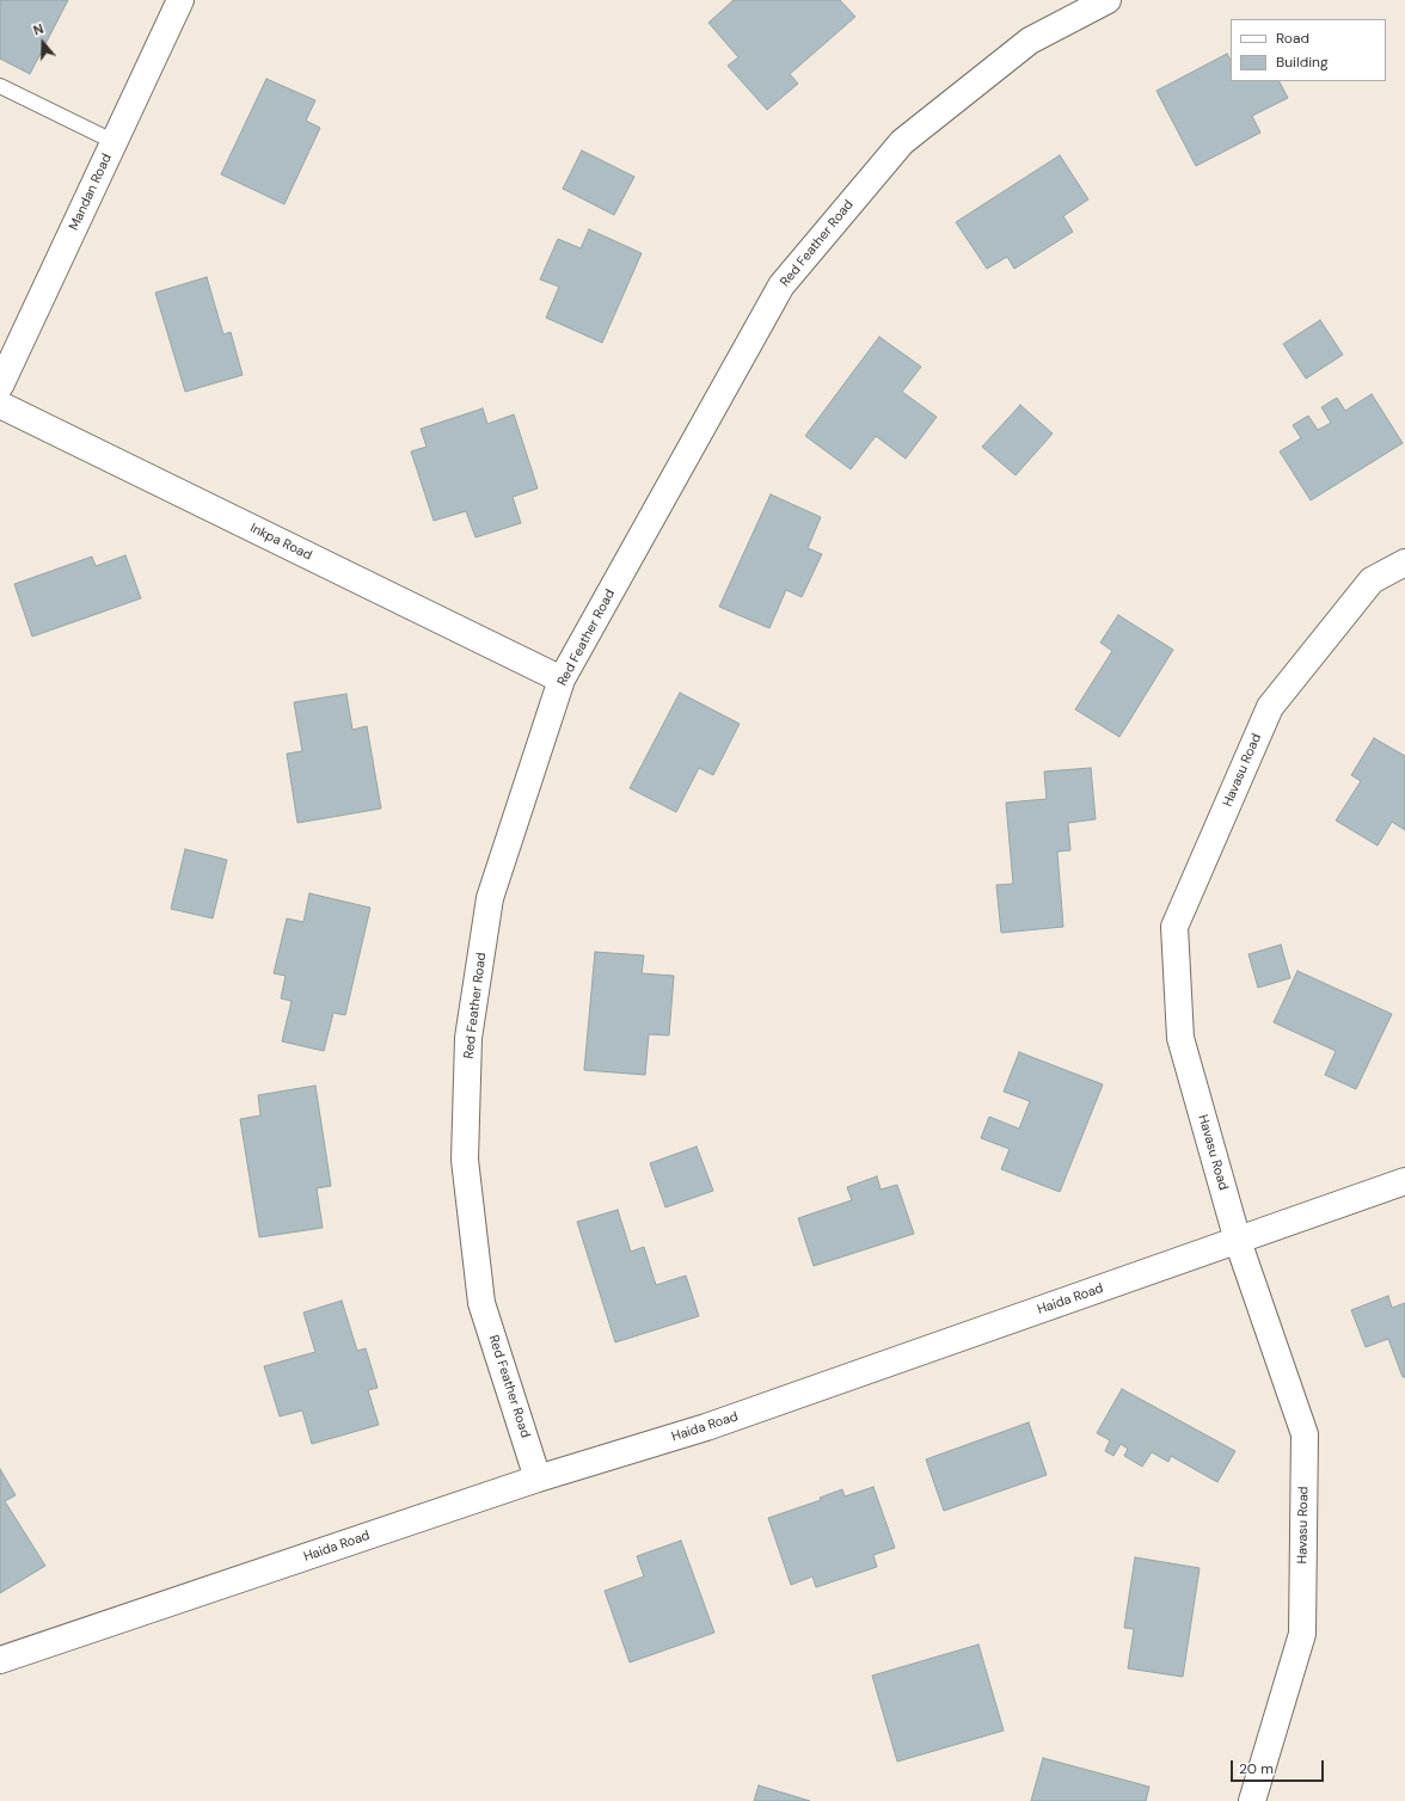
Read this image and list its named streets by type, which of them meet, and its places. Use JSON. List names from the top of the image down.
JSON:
{
  "streets": {
    "street": [
      "Mandan Road",
      "Red Feather Road",
      "Inkpa Road",
      "Havasu Road",
      "Haida Road"
    ]
  },
  "crossings": [
    ["Red Feather Road", "Inkpa Road"],
    ["Red Feather Road", "Haida Road"],
    ["Havasu Road", "Haida Road"]
  ],
  "legend": ["Road", "Building"],
  "scale_bar": "20 m",
  "north": "top"
}
